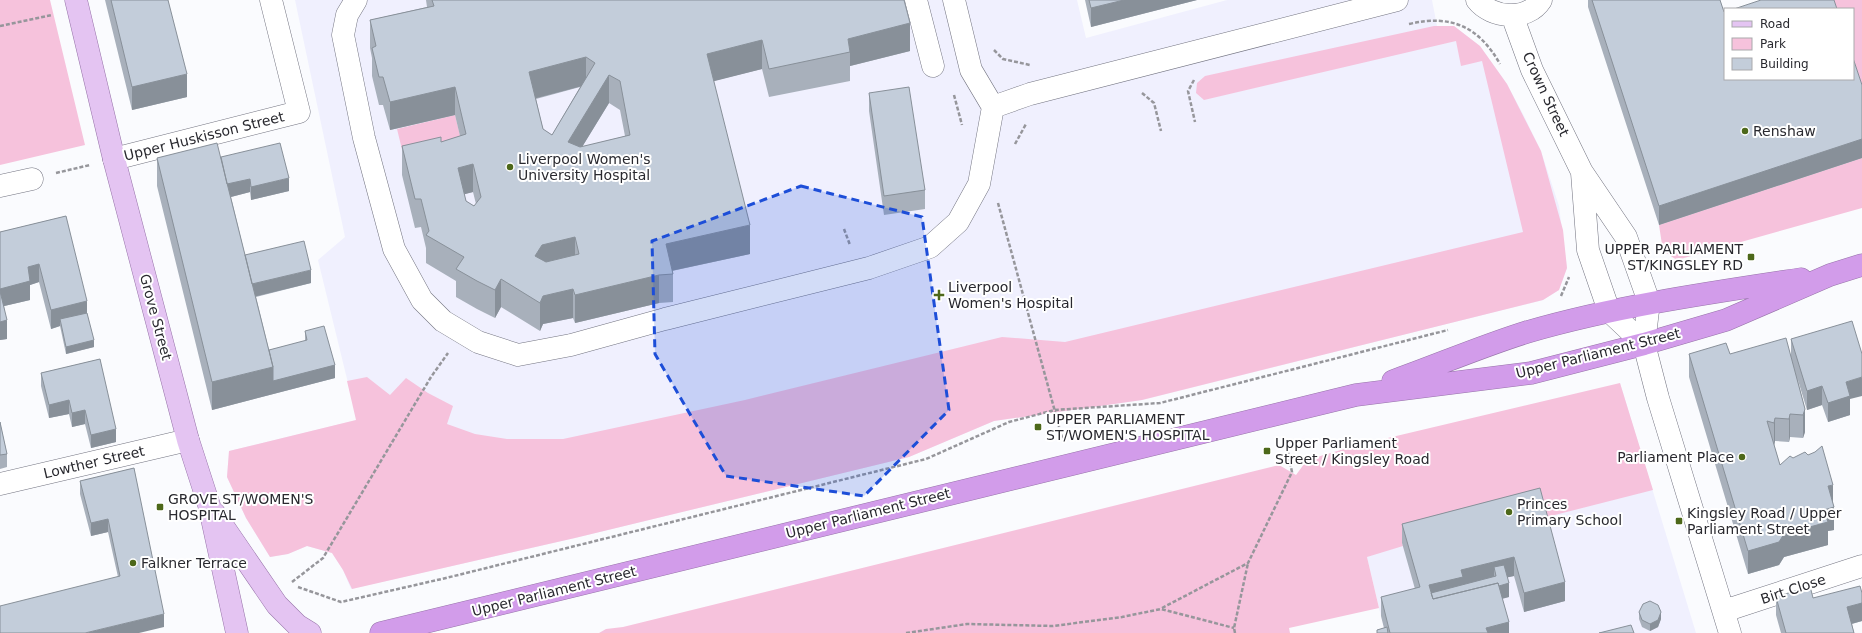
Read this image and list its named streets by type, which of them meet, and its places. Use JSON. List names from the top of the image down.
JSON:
{
  "streets": {
    "highway": ["Upper Parliament Street"],
    "main road": ["Grove Street"],
    "street": [
      "Crown Street",
      "Upper Huskisson Street",
      "Lowther Street",
      "Birt Close"
    ]
  },
  "crossings": [
    ["Crown Street", "Upper Parliament Street"],
    ["Upper Huskisson Street", "Grove Street"],
    ["Grove Street", "Lowther Street"]
  ],
  "places": {
    "other": [
      "Renshaw",
      "Liverpool Women's University Hospital",
      "Parliament Place",
      "Princes Primary School",
      "Falkner Terrace"
    ],
    "transit": [
      "UPPER PARLIAMENT ST/KINGSLEY RD",
      "UPPER PARLIAMENT ST/WOMEN'S HOSPITAL",
      "Upper Parliament Street / Kingsley Road",
      "GROVE ST/WOMEN'S HOSPITAL",
      "Kingsley Road / Upper Parliament Street"
    ],
    "health": ["Liverpool Women's Hospital"]
  },
  "legend": ["Road", "Park", "Building"]
}
